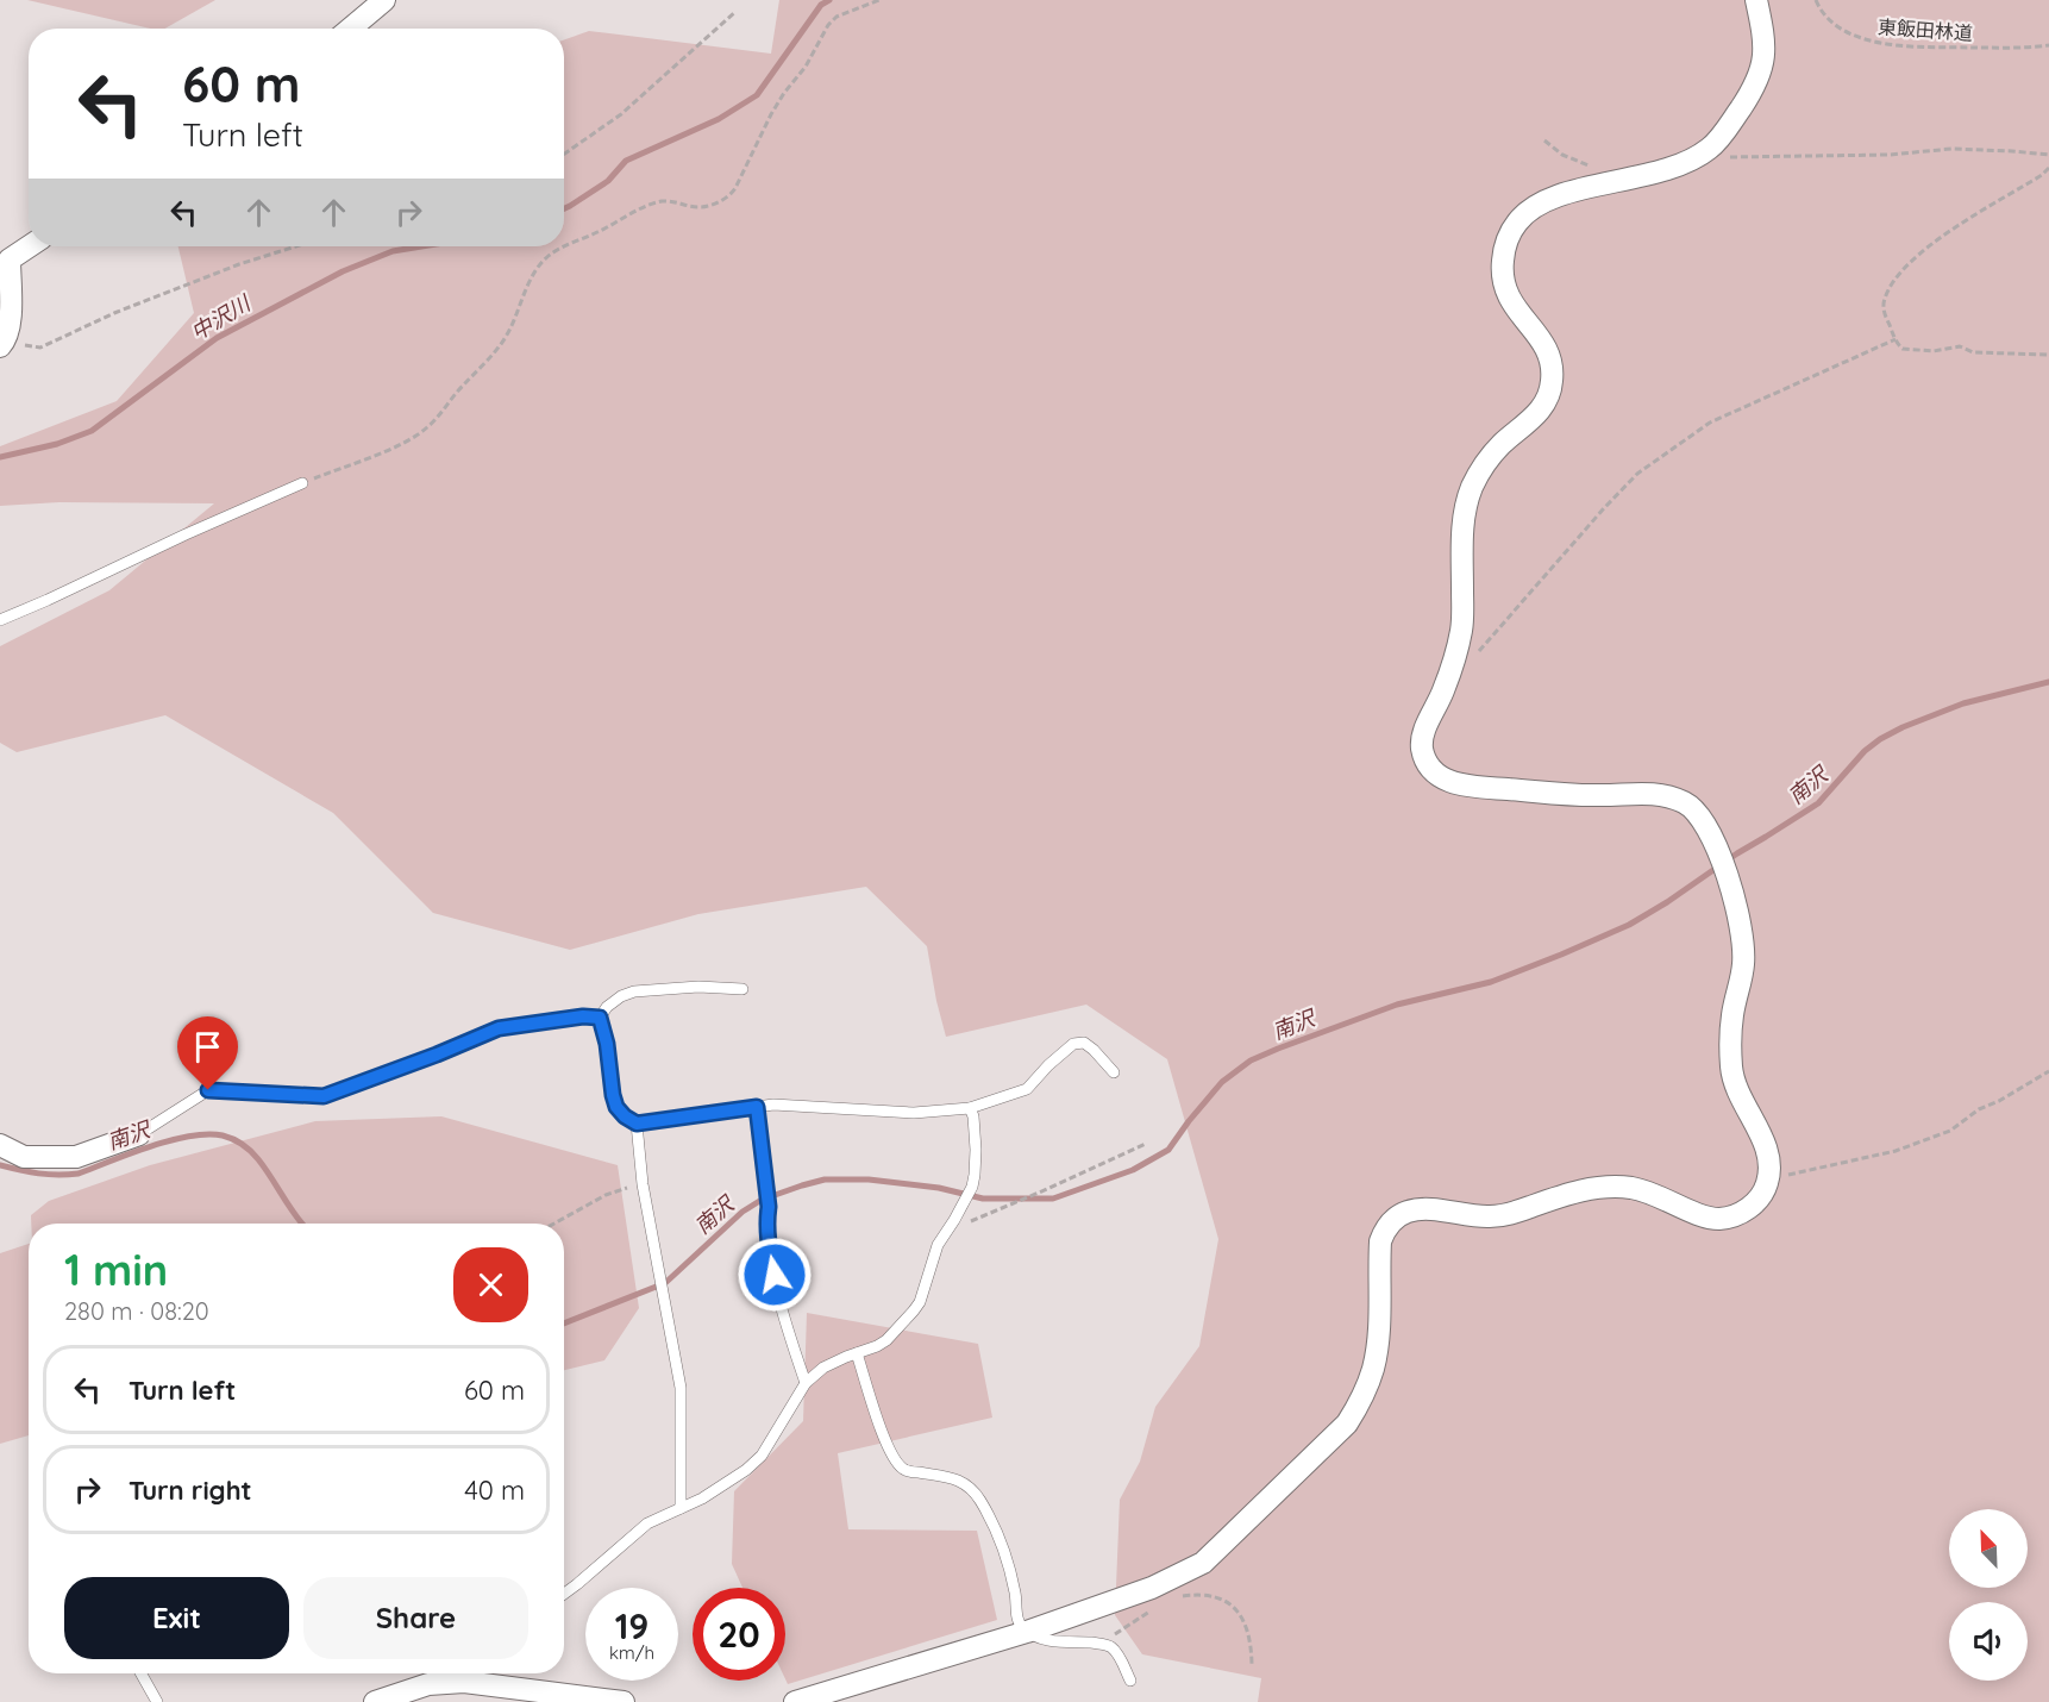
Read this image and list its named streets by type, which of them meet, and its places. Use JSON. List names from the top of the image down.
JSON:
{
  "streets": {
    "path": ["東飯田林道"]
  },
  "water": ["中沢川", "南沢"],
  "north": "top left",
  "page": {
    "turn": ["60 m", "Turn left"],
    "heading": ["1 min", "280 m · 08:20"],
    "list": [
      {
        "name": "Turn left",
        "value": "60 m"
      },
      {
        "name": "Turn right",
        "value": "40 m"
      }
    ],
    "buttons": ["Exit", "Share"],
    "speed": "19 km/h",
    "limit": "20"
  }
}
